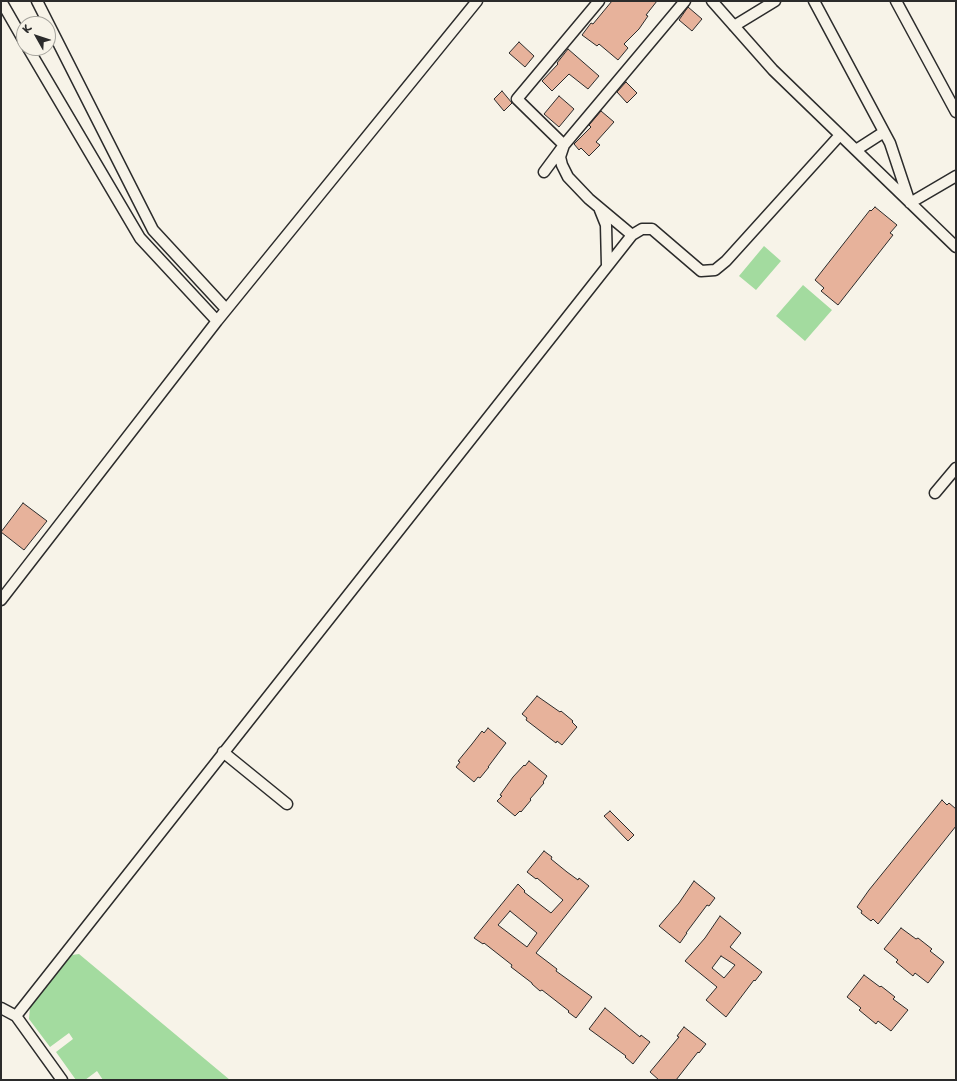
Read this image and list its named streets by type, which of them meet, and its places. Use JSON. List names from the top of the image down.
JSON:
{
  "north": "top left"
}
